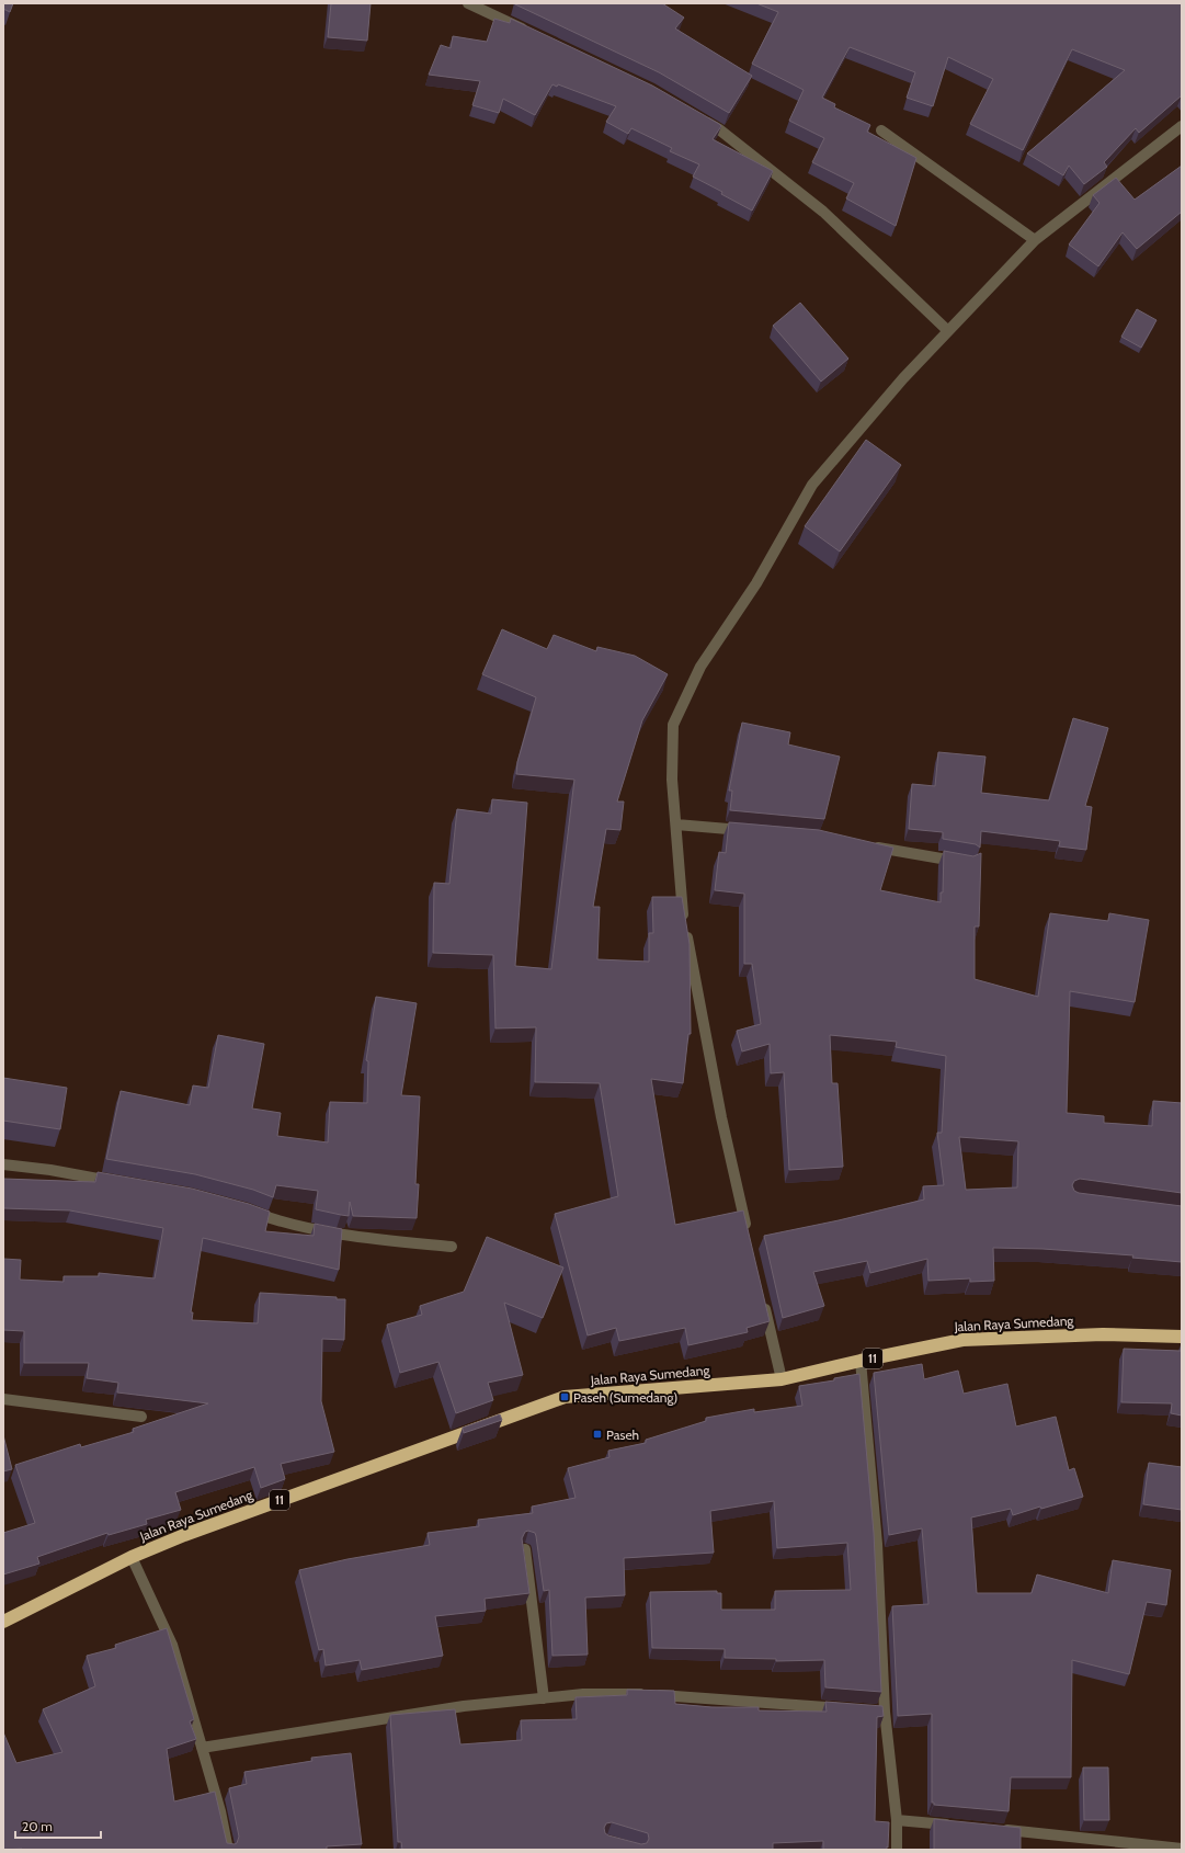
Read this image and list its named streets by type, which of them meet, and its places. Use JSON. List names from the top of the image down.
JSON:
{
  "streets": {
    "highway": ["Jalan Raya Sumedang", "11"]
  },
  "places": {
    "transit": ["Paseh (Sumedang)", "Paseh"]
  },
  "scale_bar": "20 m"
}
